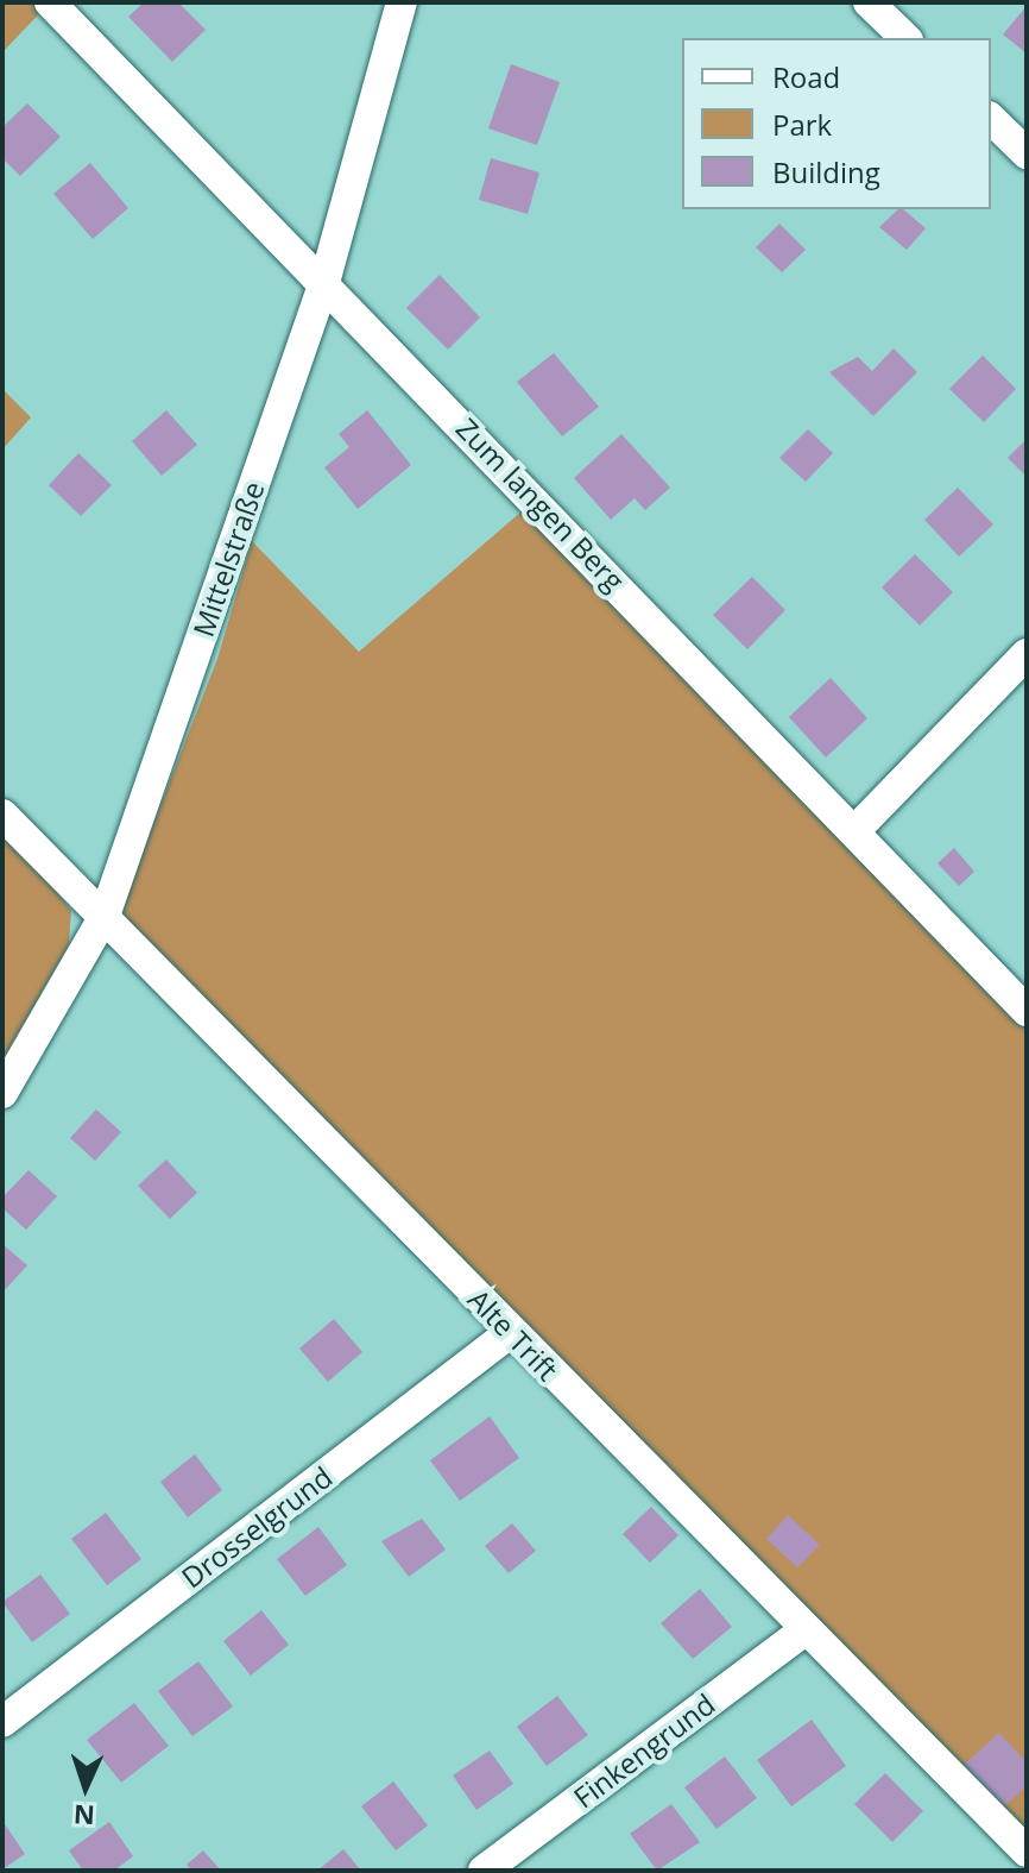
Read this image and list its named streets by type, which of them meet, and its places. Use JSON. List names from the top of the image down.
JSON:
{
  "streets": {
    "street": [
      "Zum langen Berg",
      "Mittelstraße",
      "Alte Trift",
      "Drosselgrund",
      "Finkengrund"
    ]
  },
  "crossings": [
    ["Zum langen Berg", "Mittelstraße"],
    ["Mittelstraße", "Alte Trift"],
    ["Alte Trift", "Drosselgrund"],
    ["Alte Trift", "Finkengrund"]
  ],
  "legend": ["Road", "Park", "Building"],
  "north": "bottom"
}
